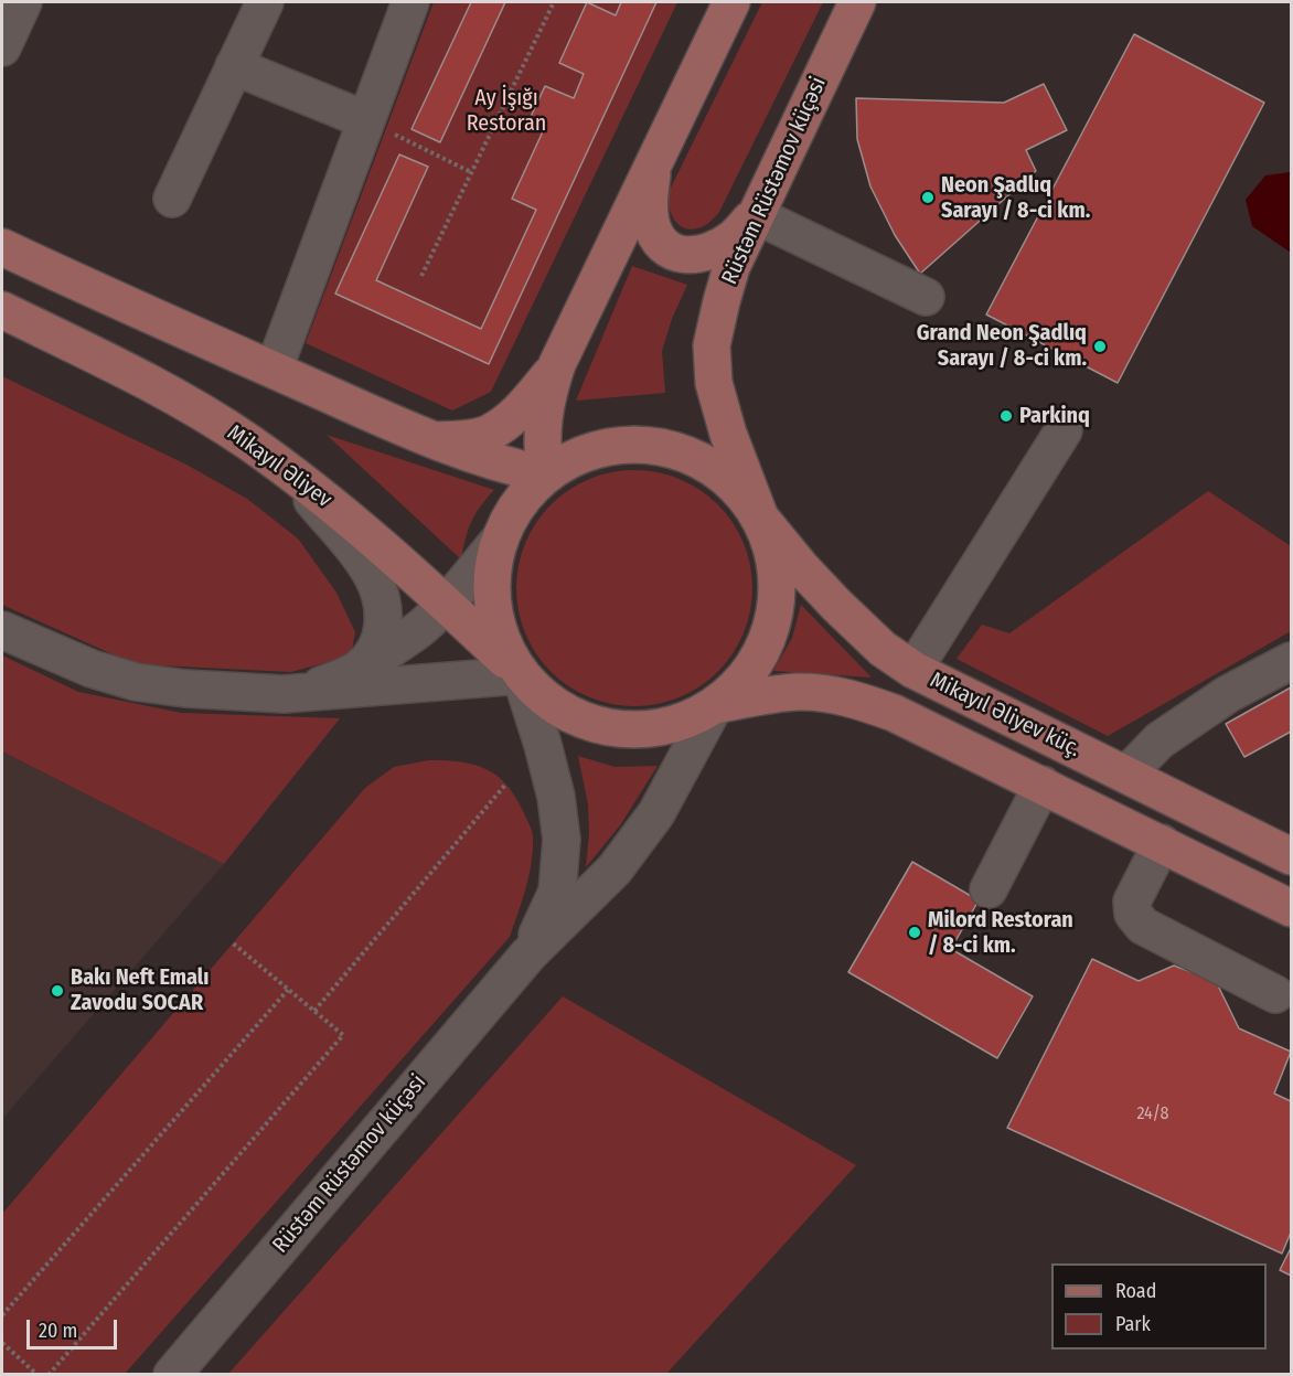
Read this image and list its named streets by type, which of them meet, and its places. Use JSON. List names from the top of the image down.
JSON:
{
  "streets": {
    "main road": ["Rüstəm Rüstəmov küçəsi", "Mikayıl Əliyev", "Mikayıl Əliyev küç."]
  },
  "crossings": [
    ["Rüstəm Rüstəmov küçəsi", "Mikayıl Əliyev küç."]
  ],
  "parks": ["Ay İşığı Restoran"],
  "places": [
    "Neon Şadlıq Sarayı / 8-ci km.",
    "Grand Neon Şadlıq Sarayı / 8-ci km.",
    "Parkinq",
    "Milord Restoran / 8-ci km.",
    "Bakı Neft Emalı Zavodu SOCAR"
  ],
  "house_numbers": ["24/8"],
  "legend": ["Road", "Park"],
  "scale_bar": "20 m"
}
